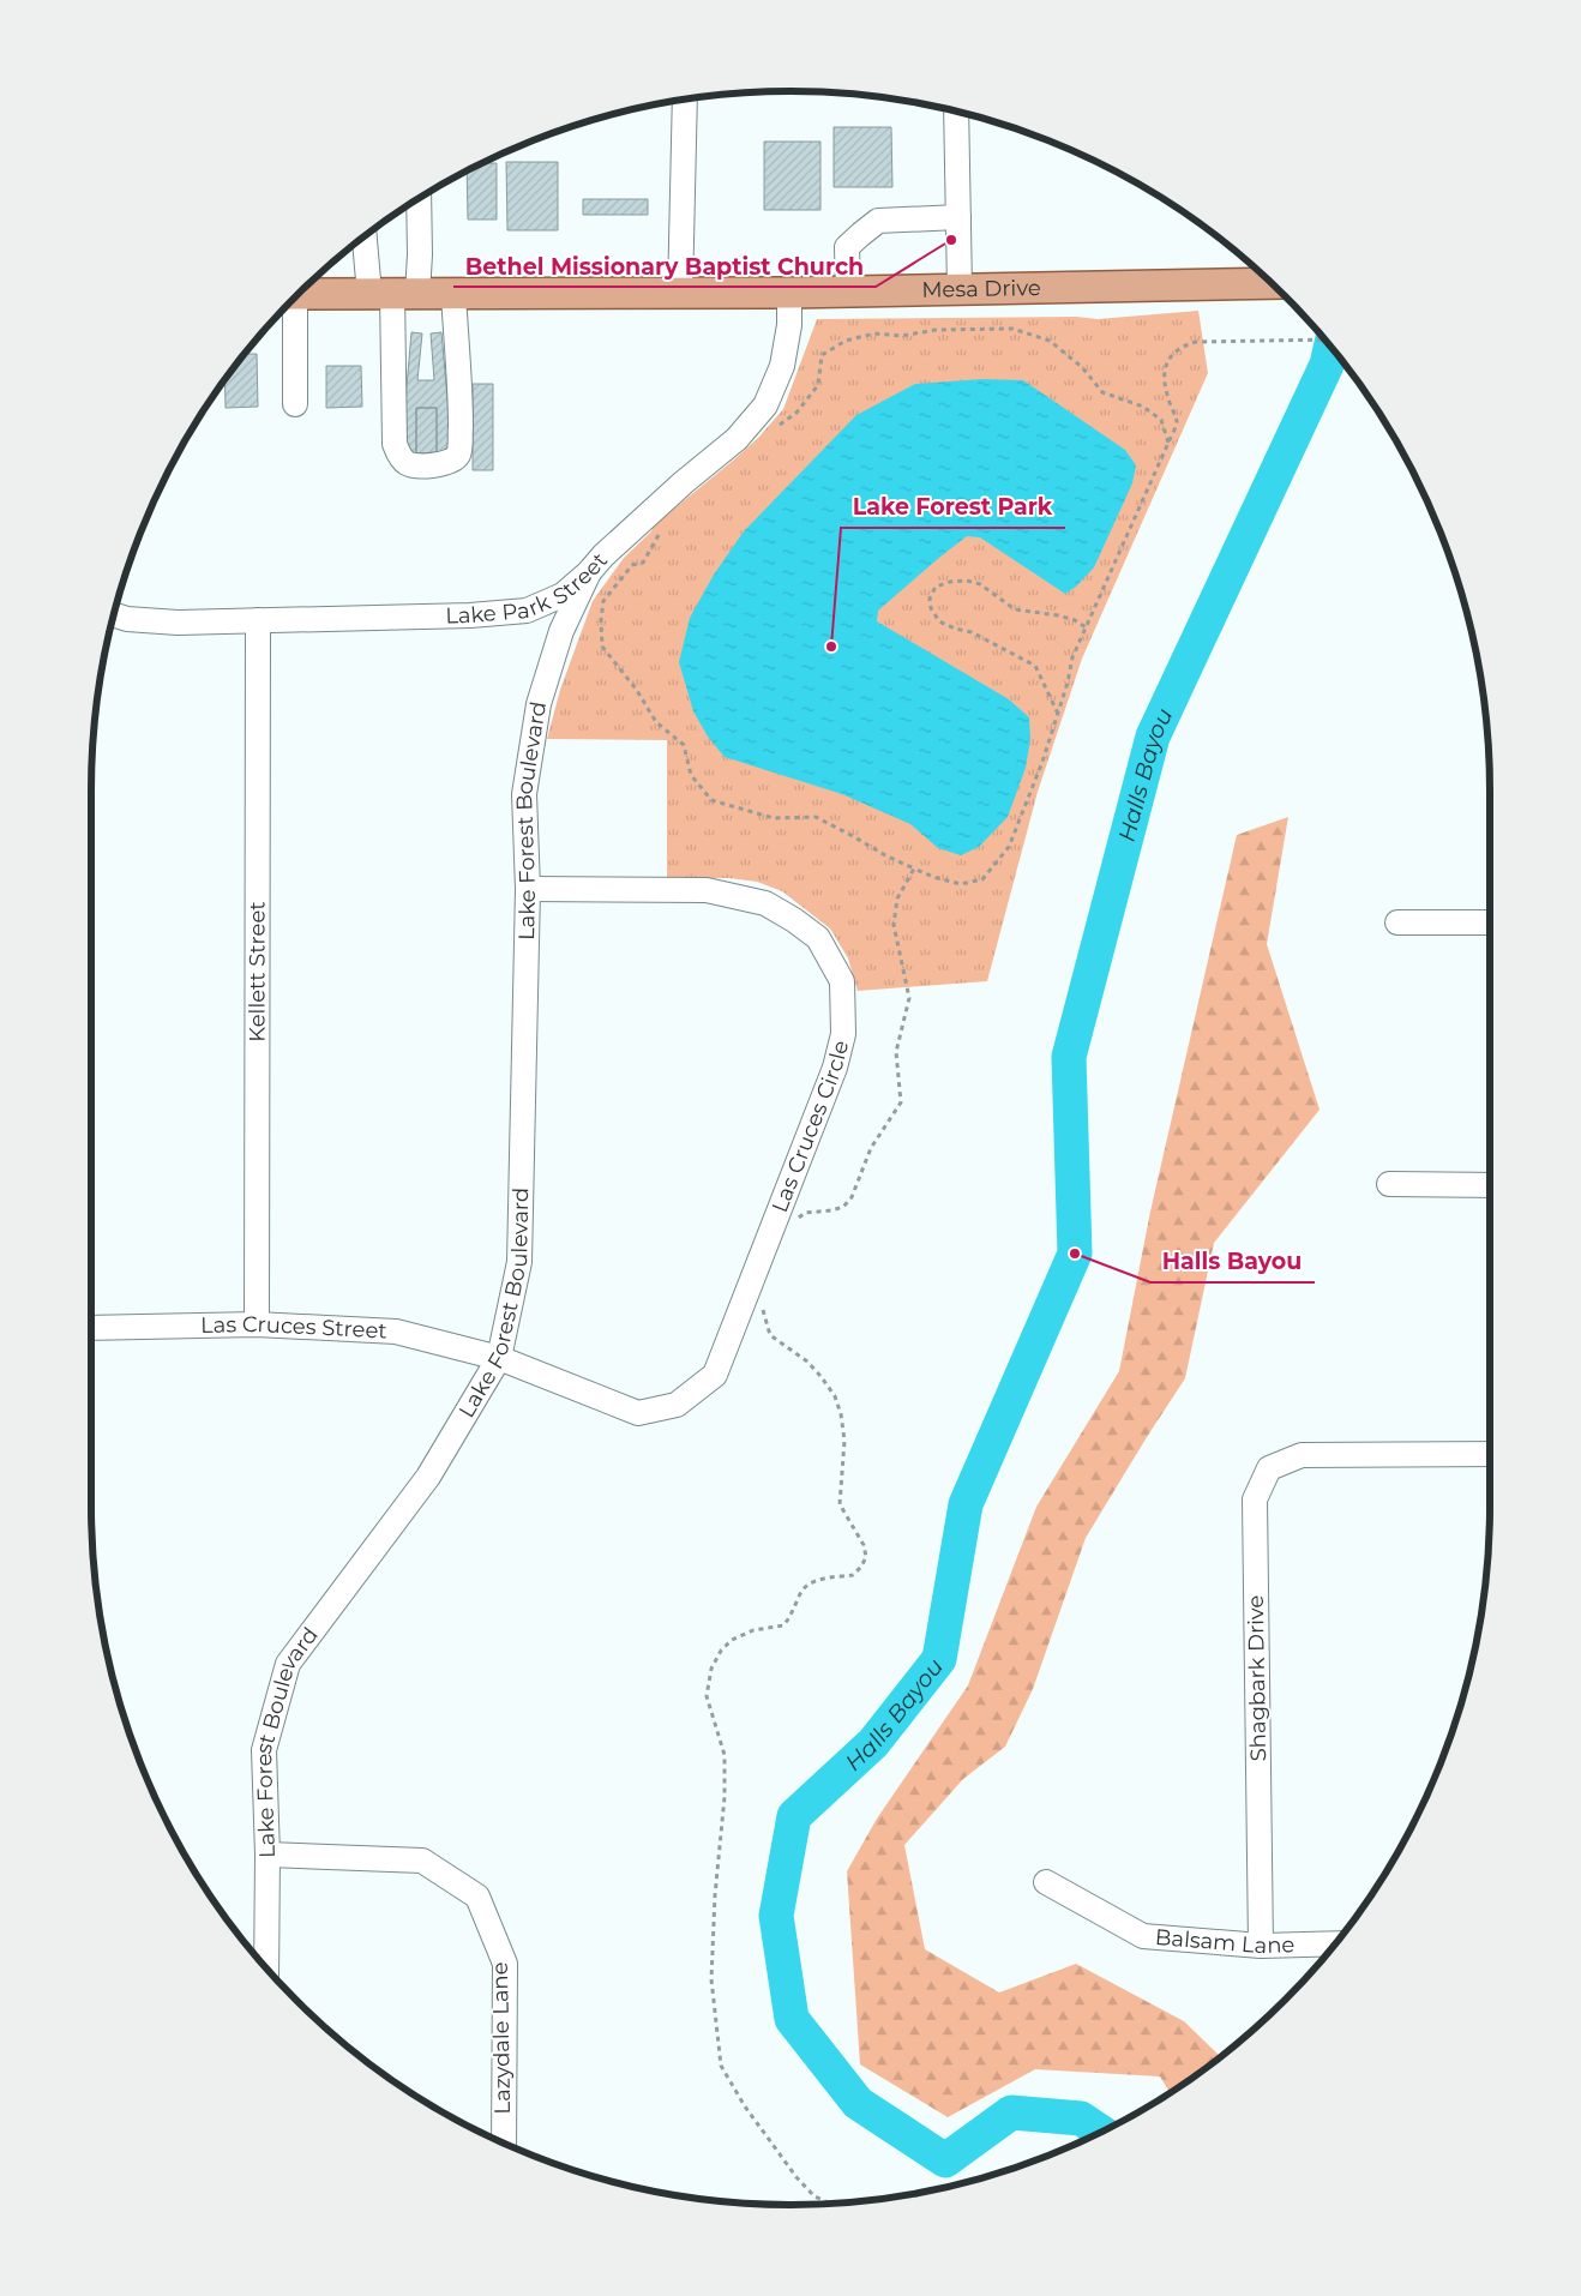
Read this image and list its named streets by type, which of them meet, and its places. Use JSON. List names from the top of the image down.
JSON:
{
  "streets": {
    "main road": ["Mesa Drive"],
    "street": [
      "Lake Park Street",
      "Lake Forest Boulevard",
      "Kellett Street",
      "Las Cruces Circle",
      "Las Cruces Street",
      "Shagbark Drive",
      "Balsam Lane",
      "Lazydale Lane"
    ]
  },
  "crossings": [
    ["Mesa Drive", "Lake Park Street"],
    ["Lake Park Street", "Lake Forest Boulevard"],
    ["Lake Park Street", "Kellett Street"],
    ["Lake Forest Boulevard", "Las Cruces Circle"],
    ["Lake Forest Boulevard", "Las Cruces Street"],
    ["Lake Forest Boulevard", "Lazydale Lane"],
    ["Kellett Street", "Las Cruces Street"],
    ["Las Cruces Circle", "Las Cruces Street"],
    ["Shagbark Drive", "Balsam Lane"]
  ],
  "water": ["Halls Bayou"],
  "places": ["Bethel Missionary Baptist Church", "Lake Forest Park", "Halls Bayou"]
}
